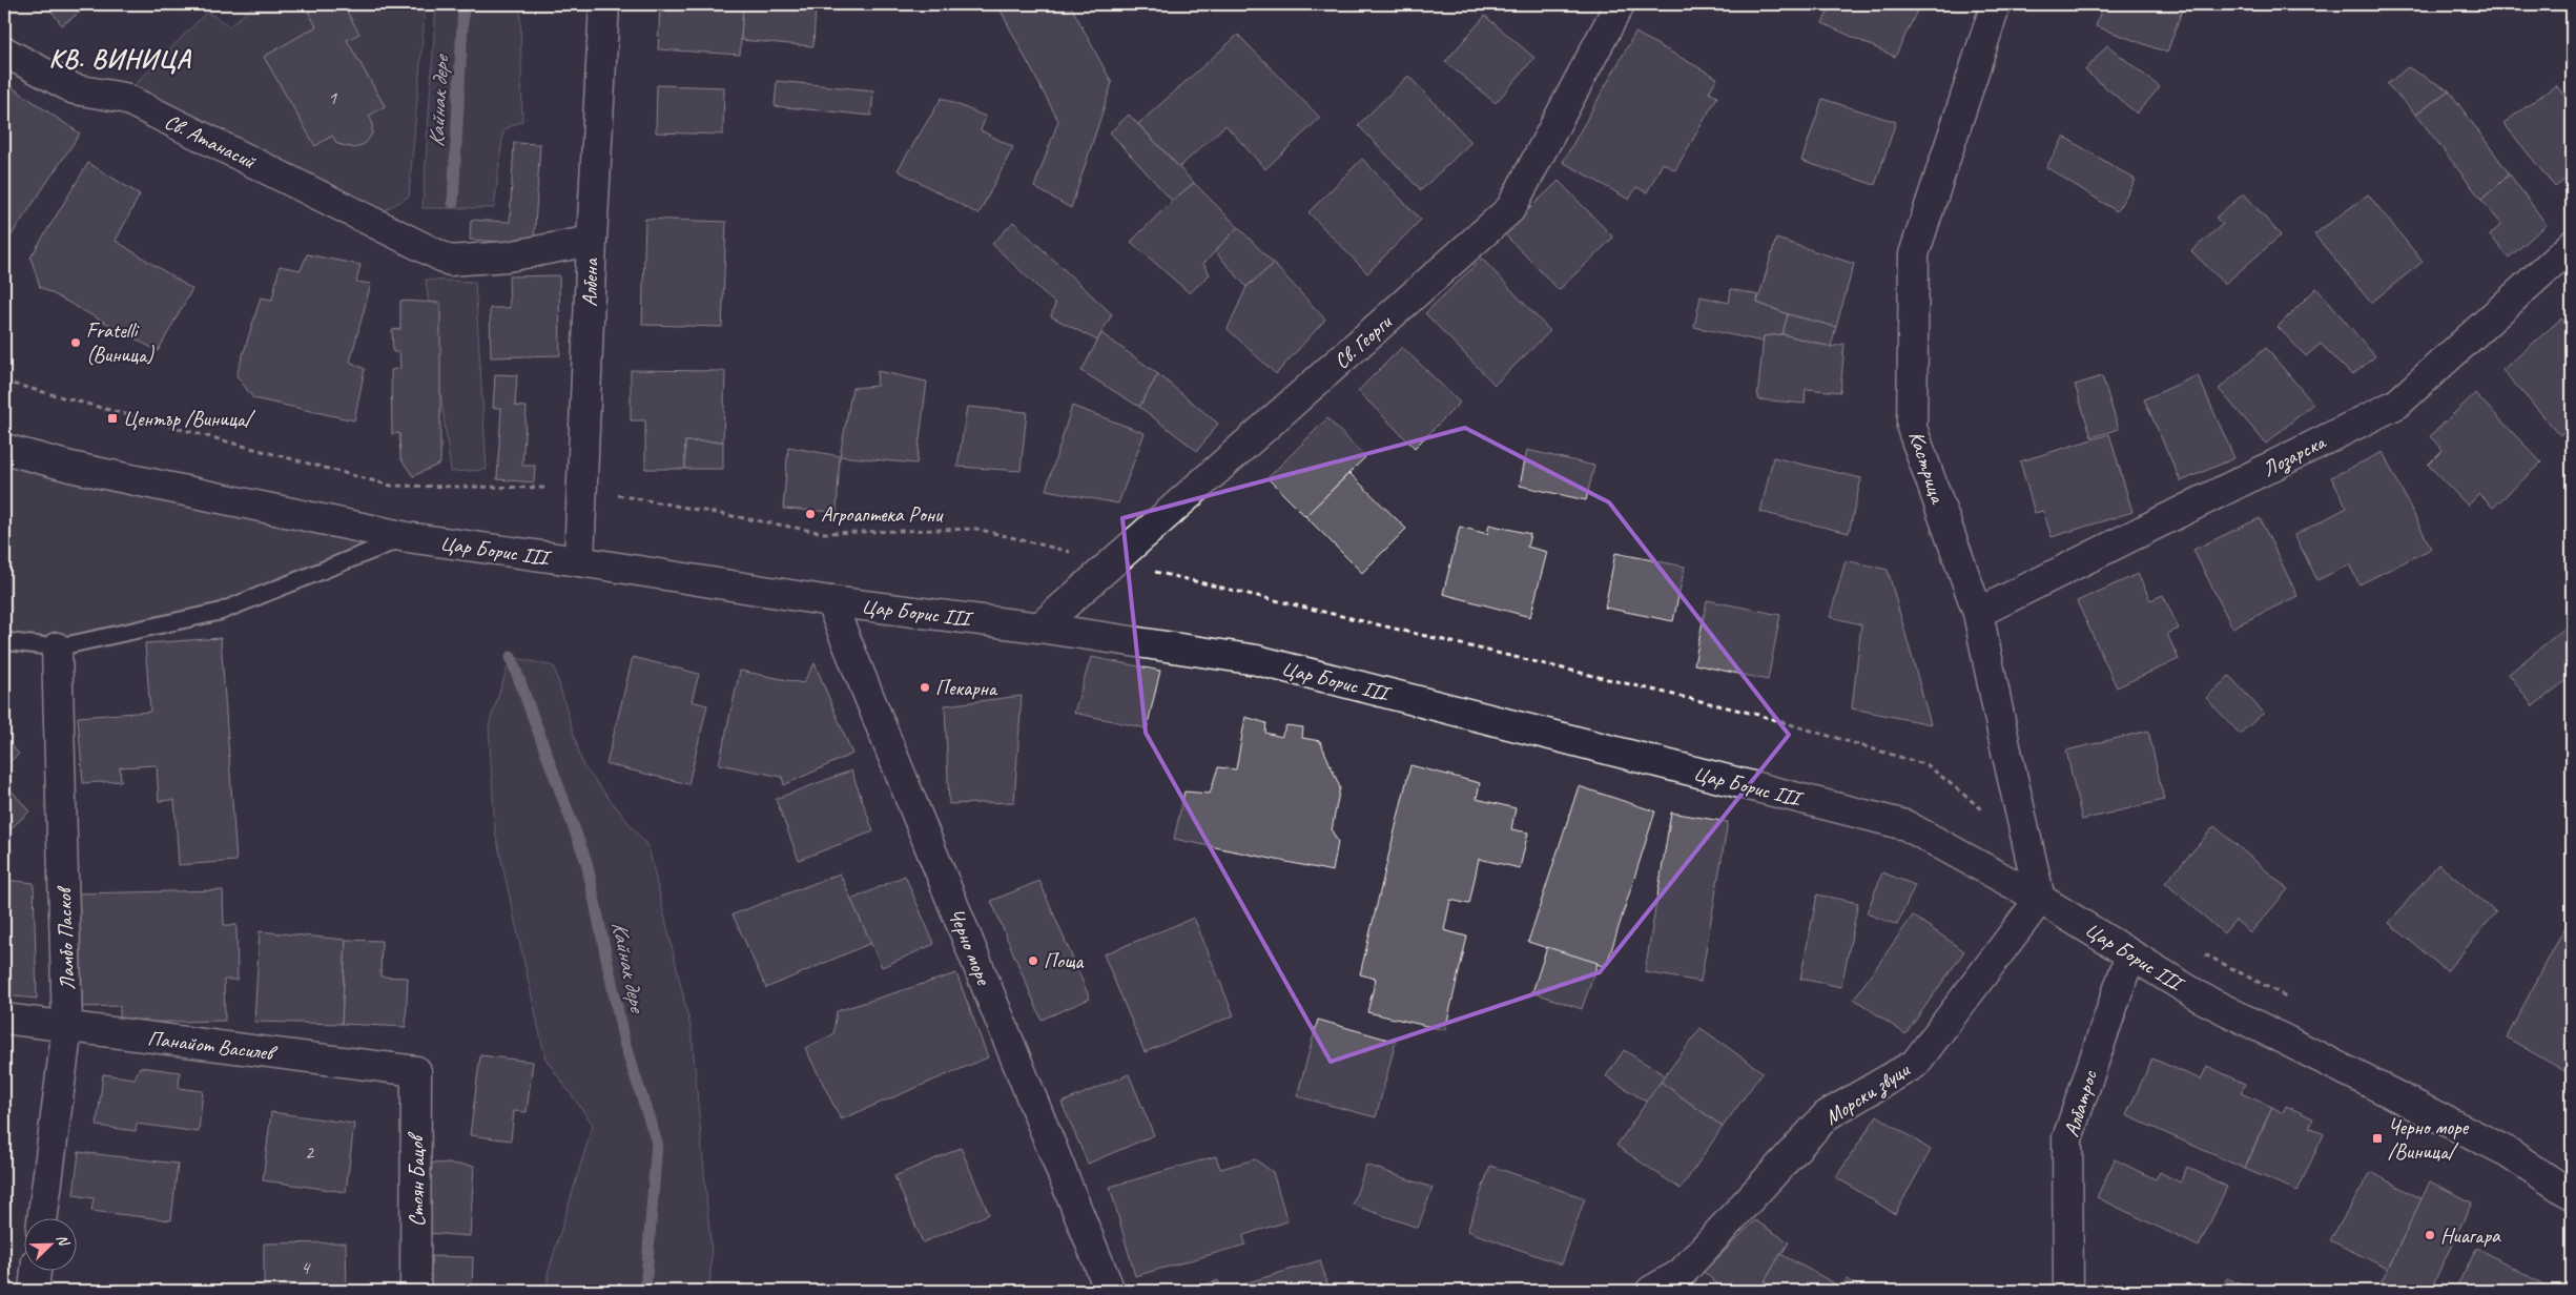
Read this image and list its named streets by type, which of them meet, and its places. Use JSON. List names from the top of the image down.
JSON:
{
  "streets": {
    "street": [
      "Св. Атанасий",
      "Албена",
      "Св. Георги",
      "Лозарска",
      "Кастрица",
      "Цар Борис III",
      "Ламбо Пасков",
      "Черно море",
      "Панайот Василев",
      "Морски звуци",
      "Албатрос",
      "Стоян Бацов"
    ]
  },
  "crossings": [
    ["Св. Атанасий", "Албена"],
    ["Албена", "Цар Борис III"],
    ["Св. Георги", "Цар Борис III"],
    ["Лозарска", "Кастрица"],
    ["Кастрица", "Цар Борис III"],
    ["Кастрица", "Морски звуци"],
    ["Цар Борис III", "Черно море"],
    ["Цар Борис III", "Морски звуци"],
    ["Цар Борис III", "Албатрос"],
    ["Ламбо Пасков", "Панайот Василев"],
    ["Панайот Василев", "Стоян Бацов"]
  ],
  "districts": ["КВ. ВИНИЦА"],
  "water": ["Кайнак дере"],
  "places": {
    "other": [
      "Fratelli (Виница)",
      "Агроаптека Рони",
      "Пекарна",
      "Поща",
      "Ниагара"
    ],
    "transit": ["Център /Виница/", "Черно море /Виница/"]
  },
  "house_numbers": ["1", "2", "4"],
  "north": "top right"
}
